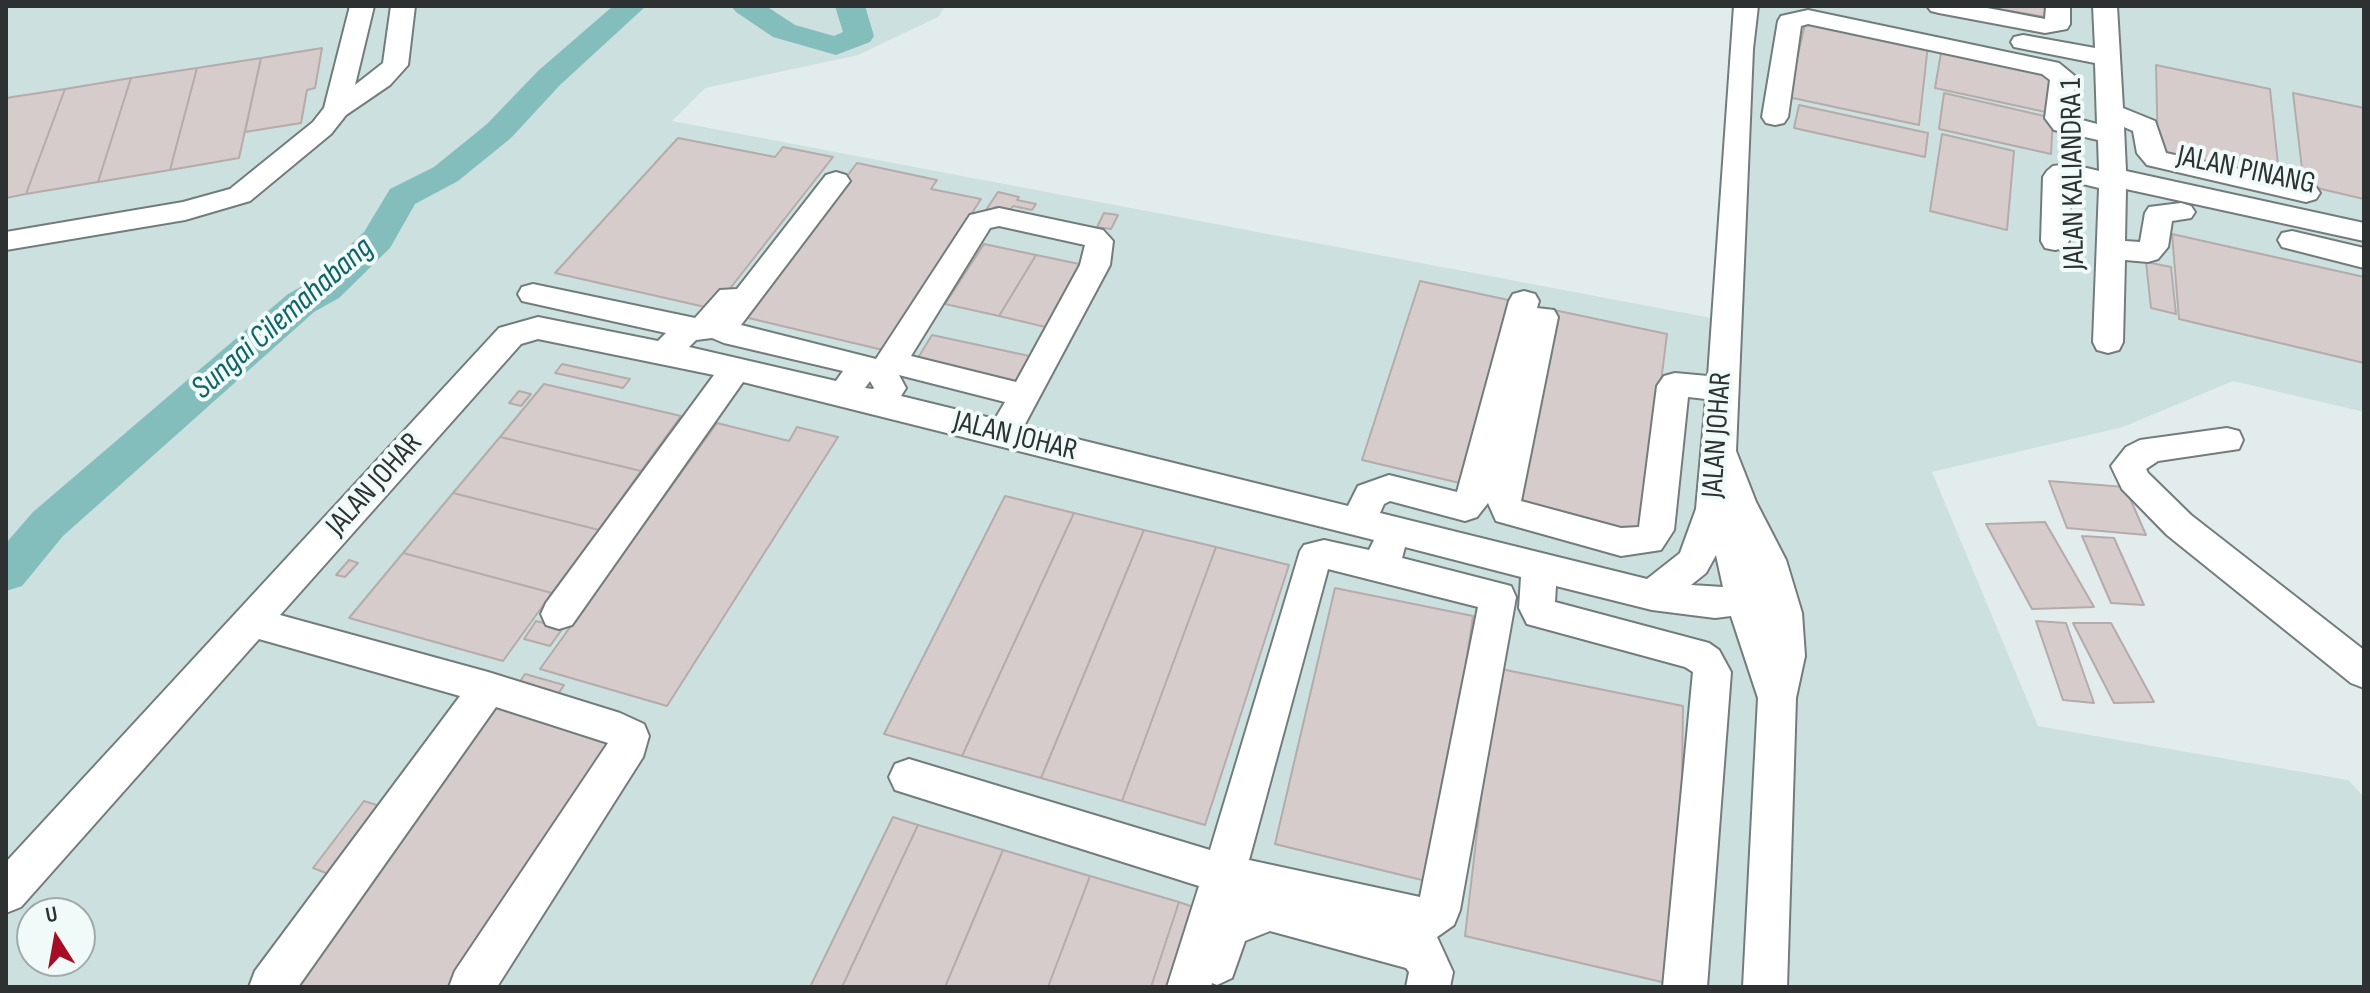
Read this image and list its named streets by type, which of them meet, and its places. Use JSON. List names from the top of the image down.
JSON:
{
  "streets": {
    "street": ["JALAN PINANG", "JALAN KALIANDRA 1", "JALAN JOHAR"]
  },
  "crossings": [
    ["JALAN PINANG", "JALAN KALIANDRA 1"]
  ],
  "water": ["Sungai Cilemahabang"],
  "north": "top"
}
